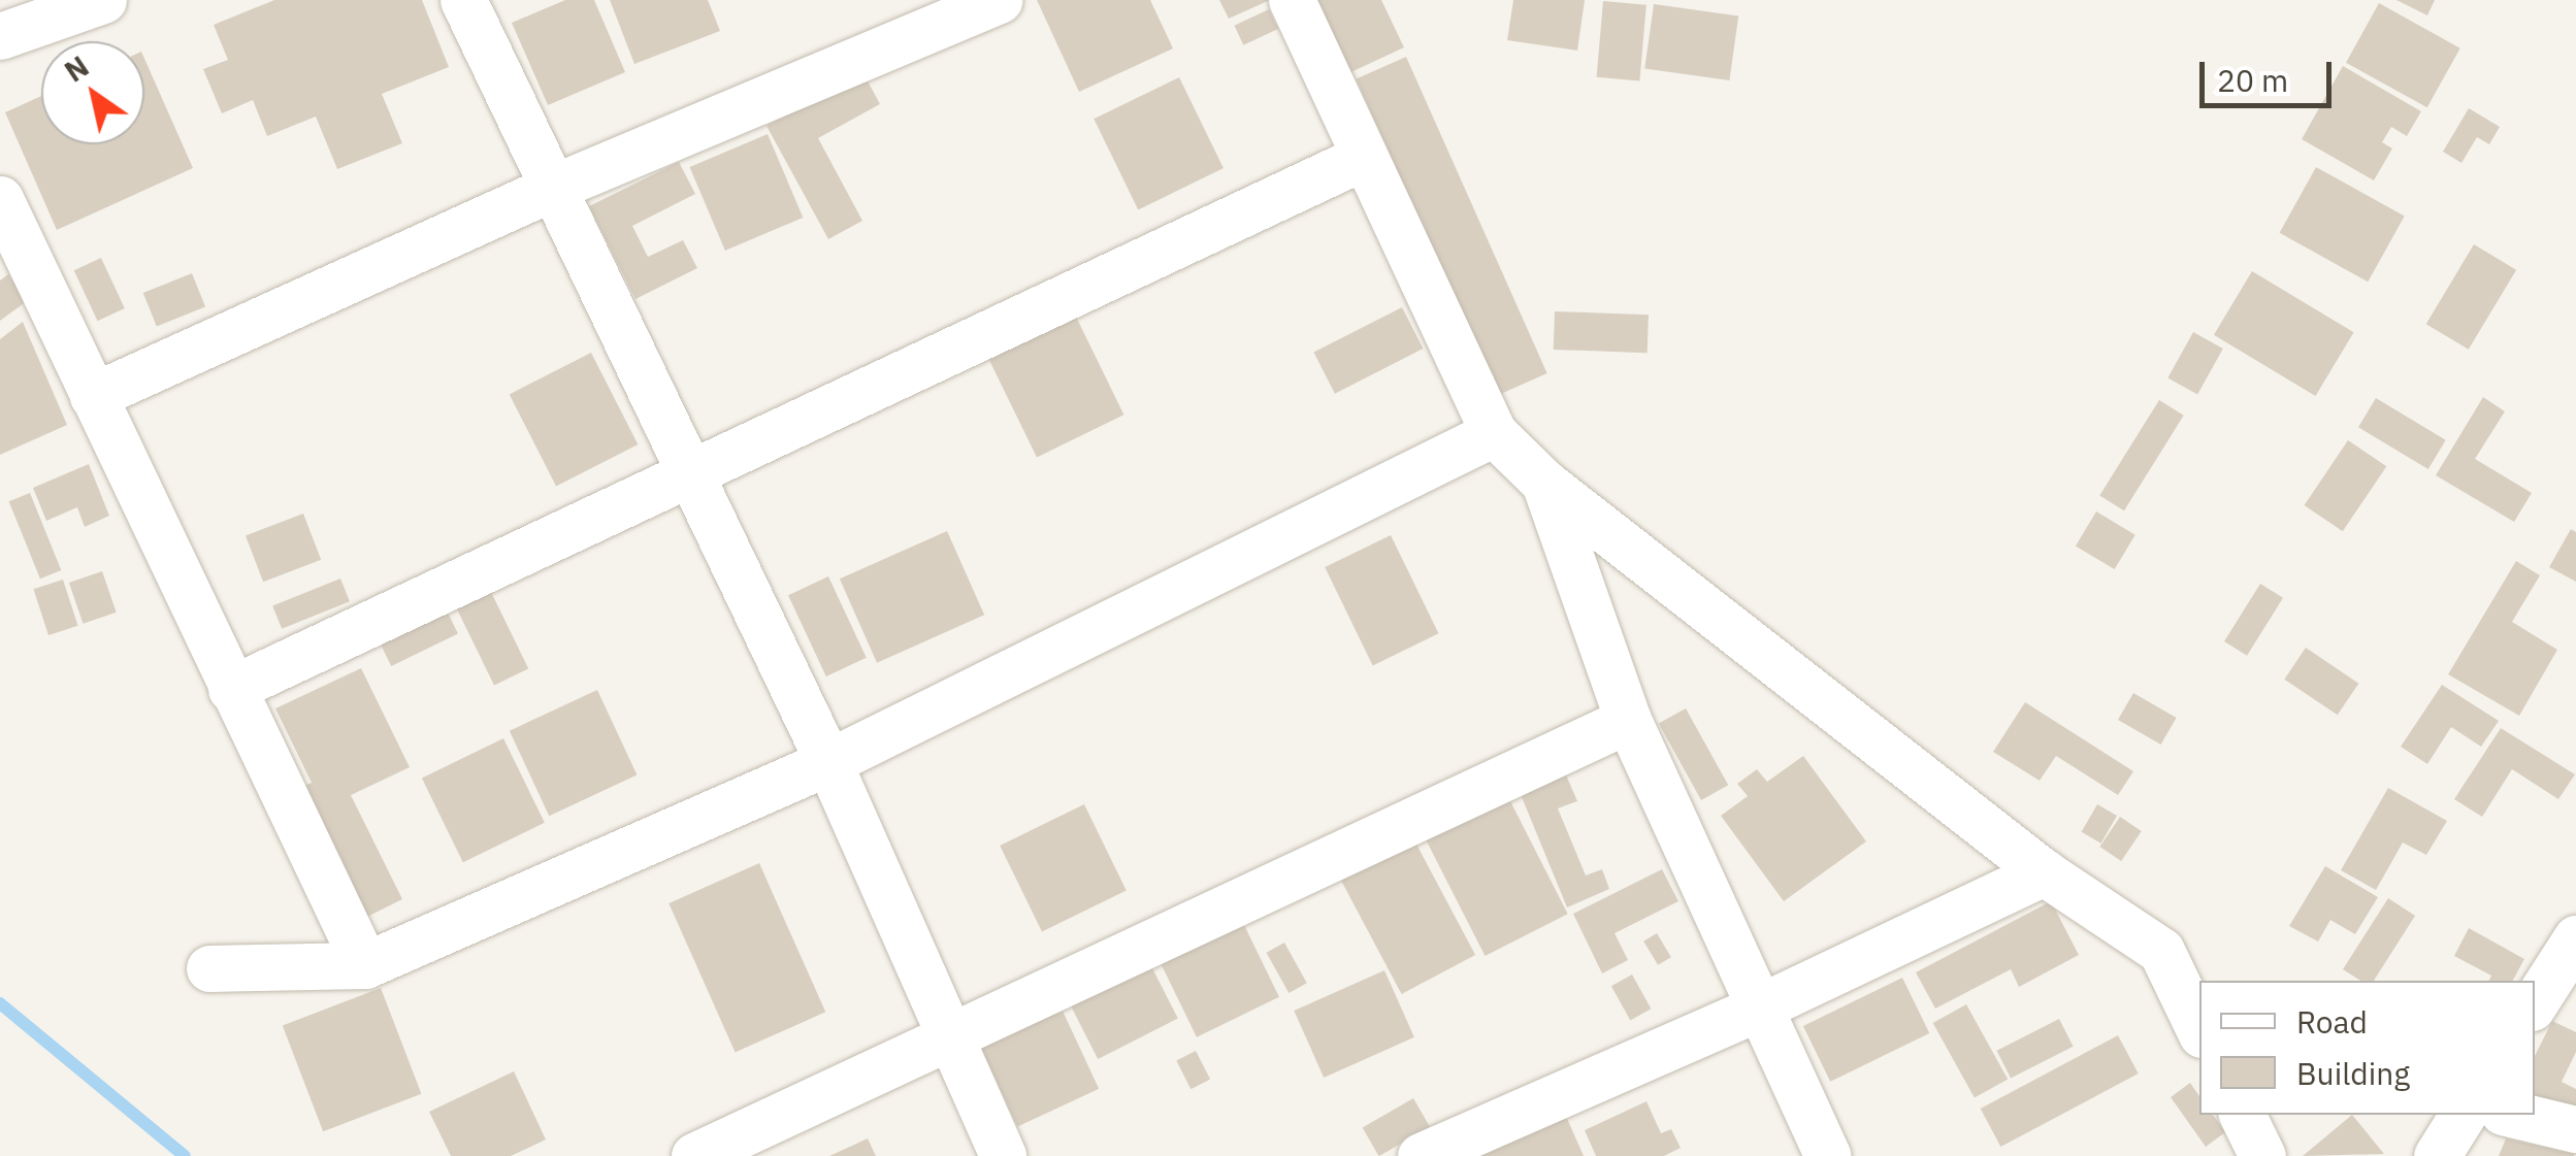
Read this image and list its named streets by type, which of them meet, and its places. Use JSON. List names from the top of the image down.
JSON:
{
  "legend": ["Road", "Building"],
  "scale_bar": "20 m",
  "north": "top left"
}
